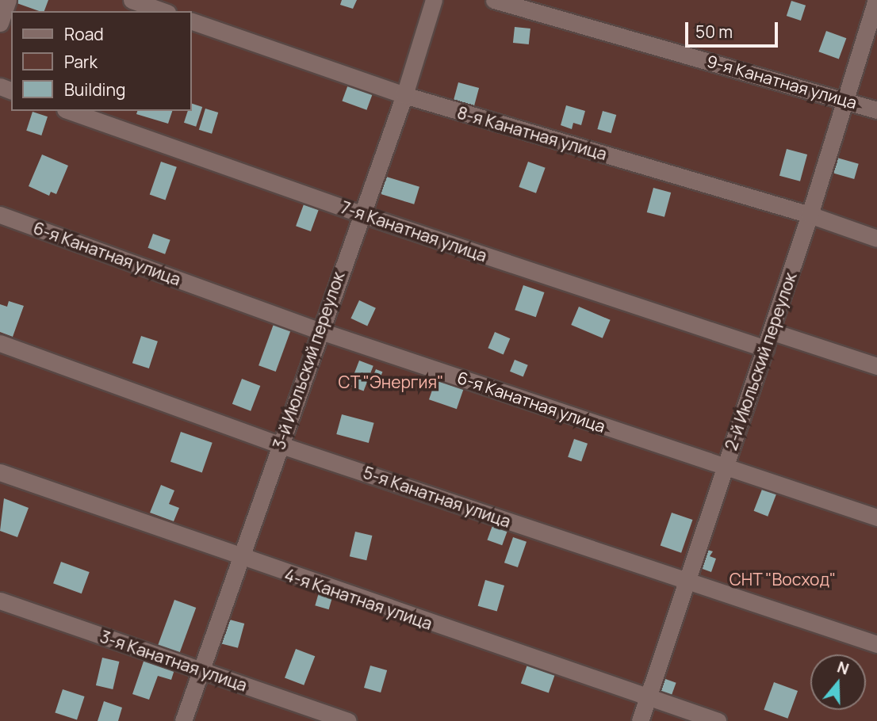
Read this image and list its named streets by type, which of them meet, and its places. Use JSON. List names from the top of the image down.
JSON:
{
  "streets": {
    "street": [
      "9-я Канатная улица",
      "8-я Канатная улица",
      "7-я Канатная улица",
      "6-я Канатная улица",
      "3-й Июльский переулок",
      "2-й Июльский переулок",
      "5-я Канатная улица",
      "4-я Канатная улица",
      "3-я Канатная улица"
    ]
  },
  "crossings": [
    ["9-я Канатная улица", "2-й Июльский переулок"],
    ["8-я Канатная улица", "3-й Июльский переулок"],
    ["8-я Канатная улица", "2-й Июльский переулок"],
    ["7-я Канатная улица", "3-й Июльский переулок"],
    ["7-я Канатная улица", "2-й Июльский переулок"],
    ["6-я Канатная улица", "3-й Июльский переулок"],
    ["6-я Канатная улица", "2-й Июльский переулок"],
    ["3-й Июльский переулок", "5-я Канатная улица"],
    ["3-й Июльский переулок", "4-я Канатная улица"],
    ["3-й Июльский переулок", "3-я Канатная улица"],
    ["2-й Июльский переулок", "5-я Канатная улица"],
    ["2-й Июльский переулок", "4-я Канатная улица"]
  ],
  "parks": ["СТ \"Энергия\"", "СНТ \"Восход\""],
  "legend": ["Road", "Park", "Building"],
  "scale_bar": "50 m",
  "north": "top"
}
